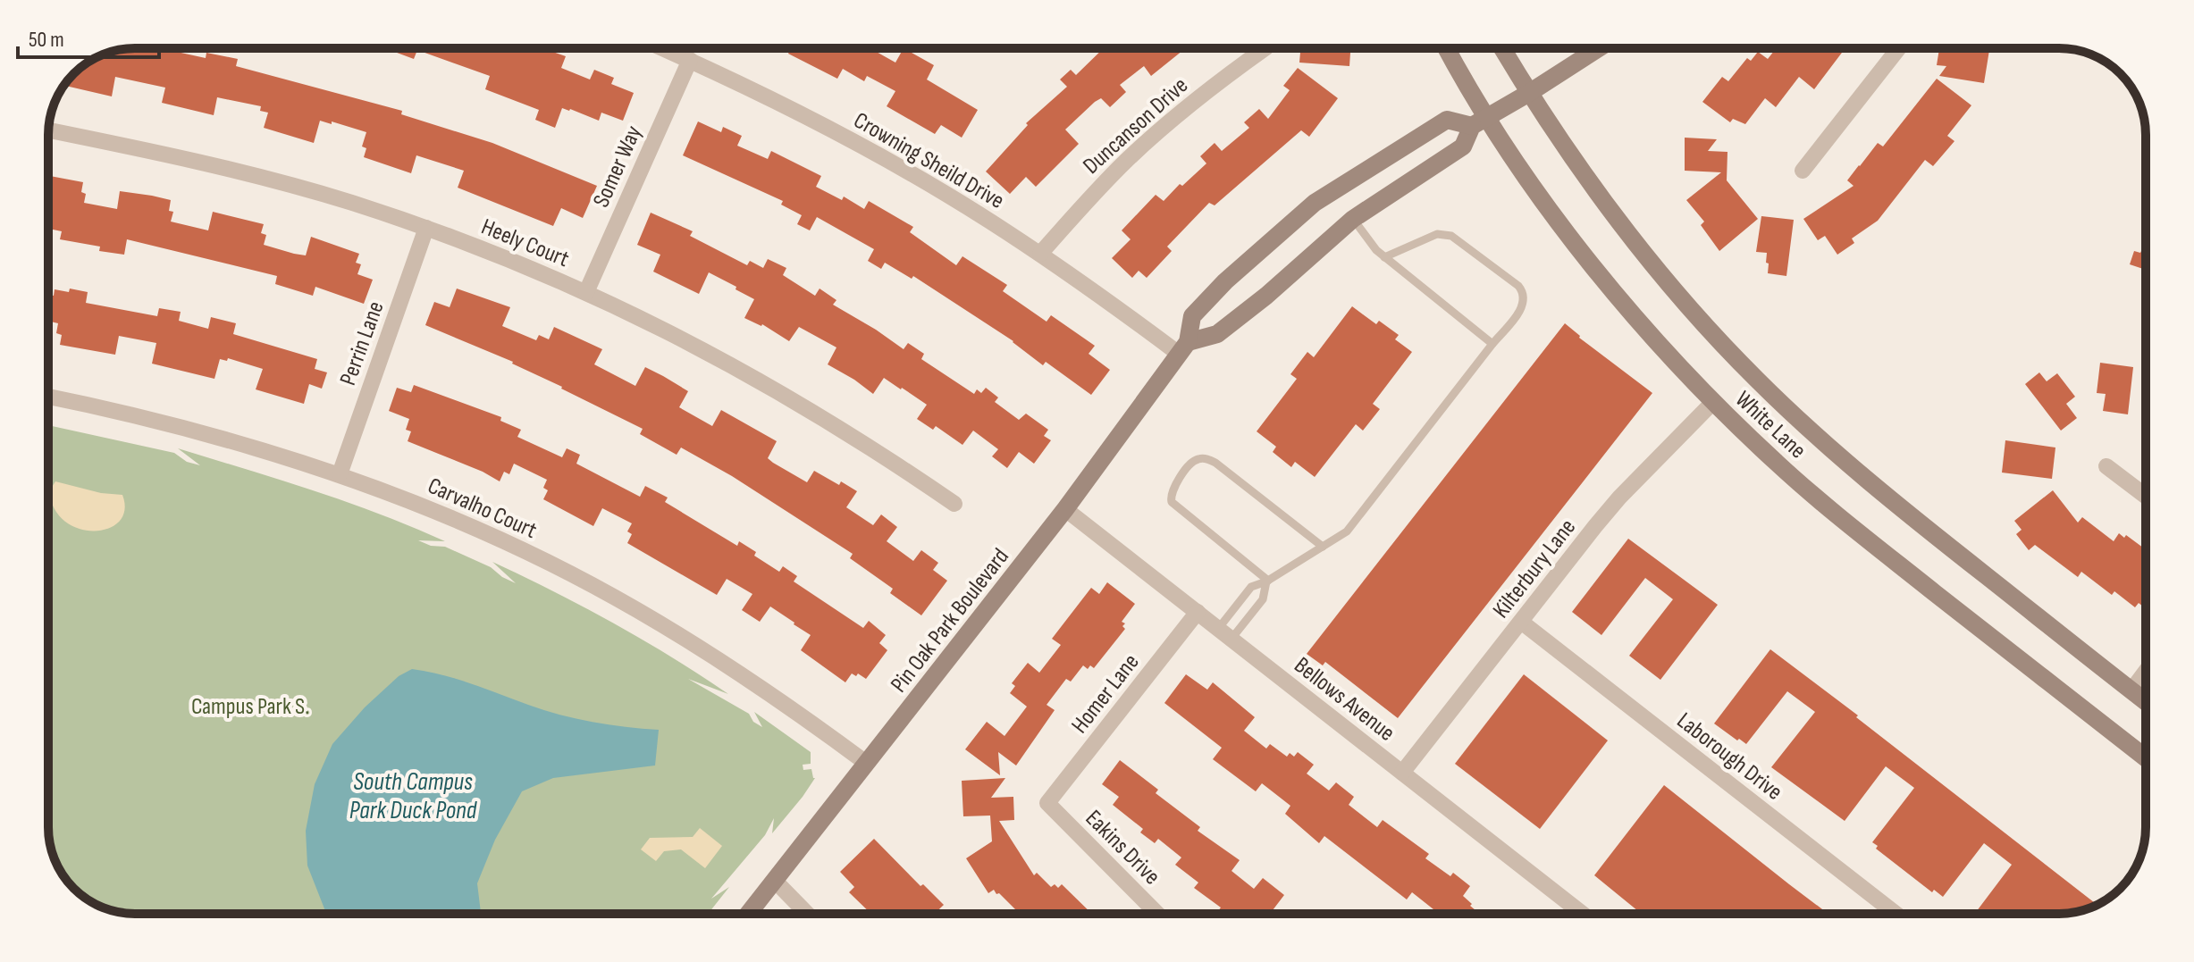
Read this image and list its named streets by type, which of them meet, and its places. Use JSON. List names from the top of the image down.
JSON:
{
  "streets": {
    "main road": ["White Lane", "Pin Oak Park Boulevard"],
    "street": [
      "Duncanson Drive",
      "Crowning Sheild Drive",
      "Somer Way",
      "Heely Court",
      "Perrin Lane",
      "Carvalho Court",
      "Kilterbury Lane",
      "Homer Lane",
      "Bellows Avenue",
      "Laborough Drive",
      "Eakins Drive"
    ]
  },
  "crossings": [
    ["Duncanson Drive", "Crowning Sheild Drive"],
    ["Crowning Sheild Drive", "Somer Way"],
    ["Crowning Sheild Drive", "Pin Oak Park Boulevard"],
    ["Somer Way", "Heely Court"],
    ["Heely Court", "Perrin Lane"],
    ["Perrin Lane", "Carvalho Court"],
    ["White Lane", "Kilterbury Lane"],
    ["White Lane", "Pin Oak Park Boulevard"],
    ["Carvalho Court", "Pin Oak Park Boulevard"],
    ["Kilterbury Lane", "Bellows Avenue"],
    ["Kilterbury Lane", "Laborough Drive"],
    ["Pin Oak Park Boulevard", "Bellows Avenue"],
    ["Homer Lane", "Bellows Avenue"],
    ["Homer Lane", "Eakins Drive"]
  ],
  "water": ["South Campus Park Duck Pond"],
  "parks": ["Campus Park S."],
  "scale_bar": "50 m"
}
